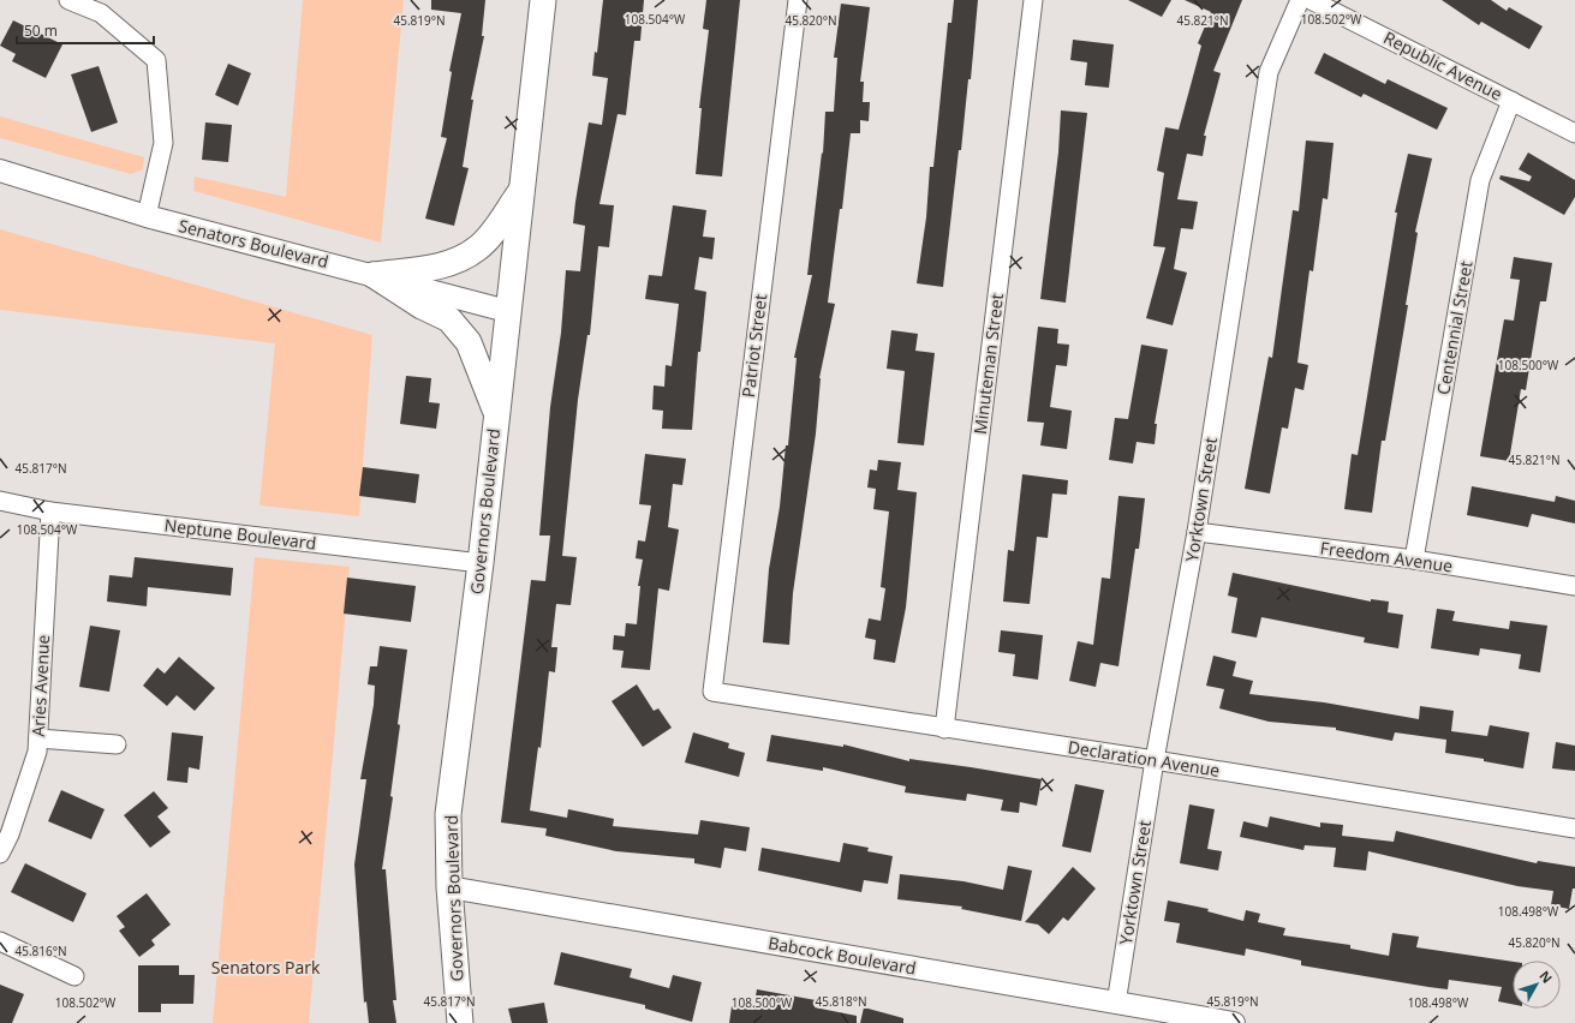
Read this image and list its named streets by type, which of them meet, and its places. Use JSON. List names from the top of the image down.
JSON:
{
  "streets": {
    "main road": ["Governors Boulevard"],
    "street": [
      "Republic Avenue",
      "Senators Boulevard",
      "Centennial Street",
      "Patriot Street",
      "Minuteman Street",
      "Yorktown Street",
      "Neptune Boulevard",
      "Freedom Avenue",
      "Aries Avenue",
      "Declaration Avenue",
      "Babcock Boulevard"
    ]
  },
  "crossings": [
    ["Republic Avenue", "Centennial Street"],
    ["Senators Boulevard", "Governors Boulevard"],
    ["Centennial Street", "Freedom Avenue"],
    ["Patriot Street", "Declaration Avenue"],
    ["Minuteman Street", "Declaration Avenue"],
    ["Yorktown Street", "Freedom Avenue"],
    ["Yorktown Street", "Declaration Avenue"],
    ["Yorktown Street", "Babcock Boulevard"],
    ["Governors Boulevard", "Neptune Boulevard"],
    ["Governors Boulevard", "Babcock Boulevard"],
    ["Neptune Boulevard", "Aries Avenue"]
  ],
  "parks": ["Senators Park"],
  "scale_bar": "50 m",
  "north": "top right",
  "coordinates": [
    "108.504°W",
    "108.502°W",
    "45.819°N",
    "45.820°N",
    "45.821°N",
    "108.500°W",
    "45.817°N",
    "108.498°W",
    "45.816°N",
    "45.818°N"
  ]
}
